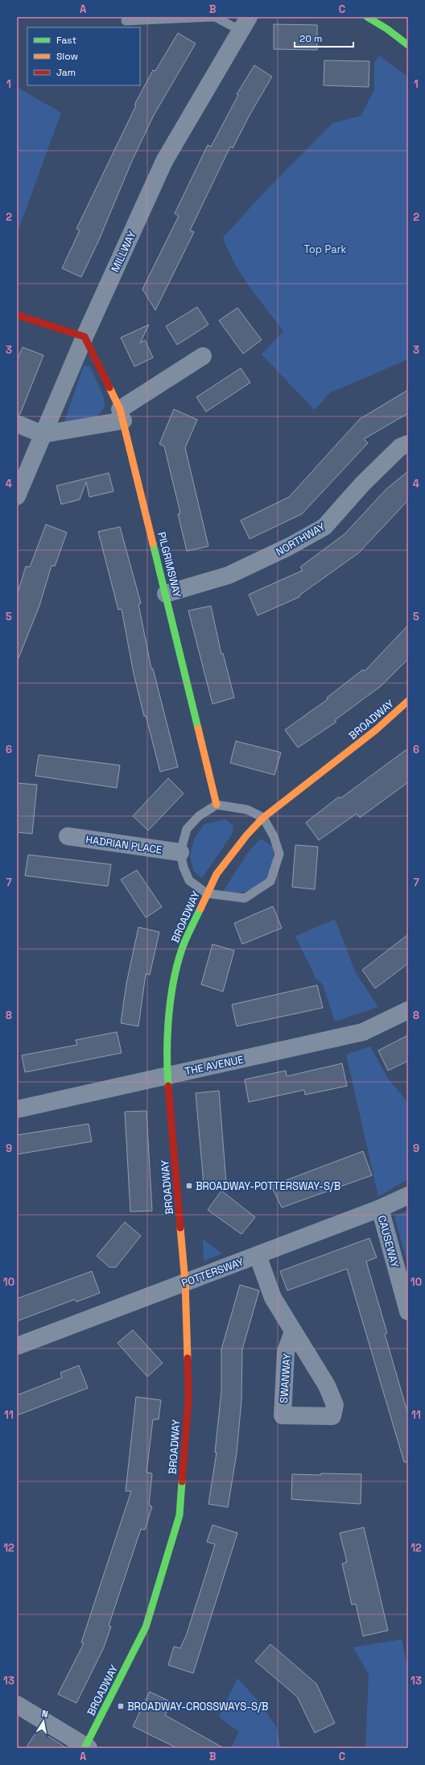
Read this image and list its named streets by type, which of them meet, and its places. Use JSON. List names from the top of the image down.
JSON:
{
  "streets": {
    "street": [
      "MILLWAY",
      "NORTHWAY",
      "PILGRIMSWAY",
      "BROADWAY",
      "HADRIAN PLACE",
      "THE AVENUE",
      "CAUSEWAY",
      "POTTERSWAY",
      "SWANWAY"
    ]
  },
  "crossings": [
    ["MILLWAY", "PILGRIMSWAY"],
    ["NORTHWAY", "PILGRIMSWAY"],
    ["BROADWAY", "THE AVENUE"],
    ["BROADWAY", "POTTERSWAY"],
    ["CAUSEWAY", "POTTERSWAY"],
    ["POTTERSWAY", "SWANWAY"]
  ],
  "parks": ["Top Park"],
  "places": {
    "transit": ["BROADWAY-POTTERSWAY-S/B", "BROADWAY-CROSSWAYS-S/B"]
  },
  "legend": ["Fast", "Slow", "Jam"],
  "scale_bar": "20 m",
  "north": "top",
  "grid": {
    "columns": ["A", "B", "C"],
    "rows": [
      "1",
      "2",
      "3",
      "4",
      "5",
      "6",
      "7",
      "8",
      "9",
      "10",
      "11",
      "12",
      "13"
    ]
  }
}
